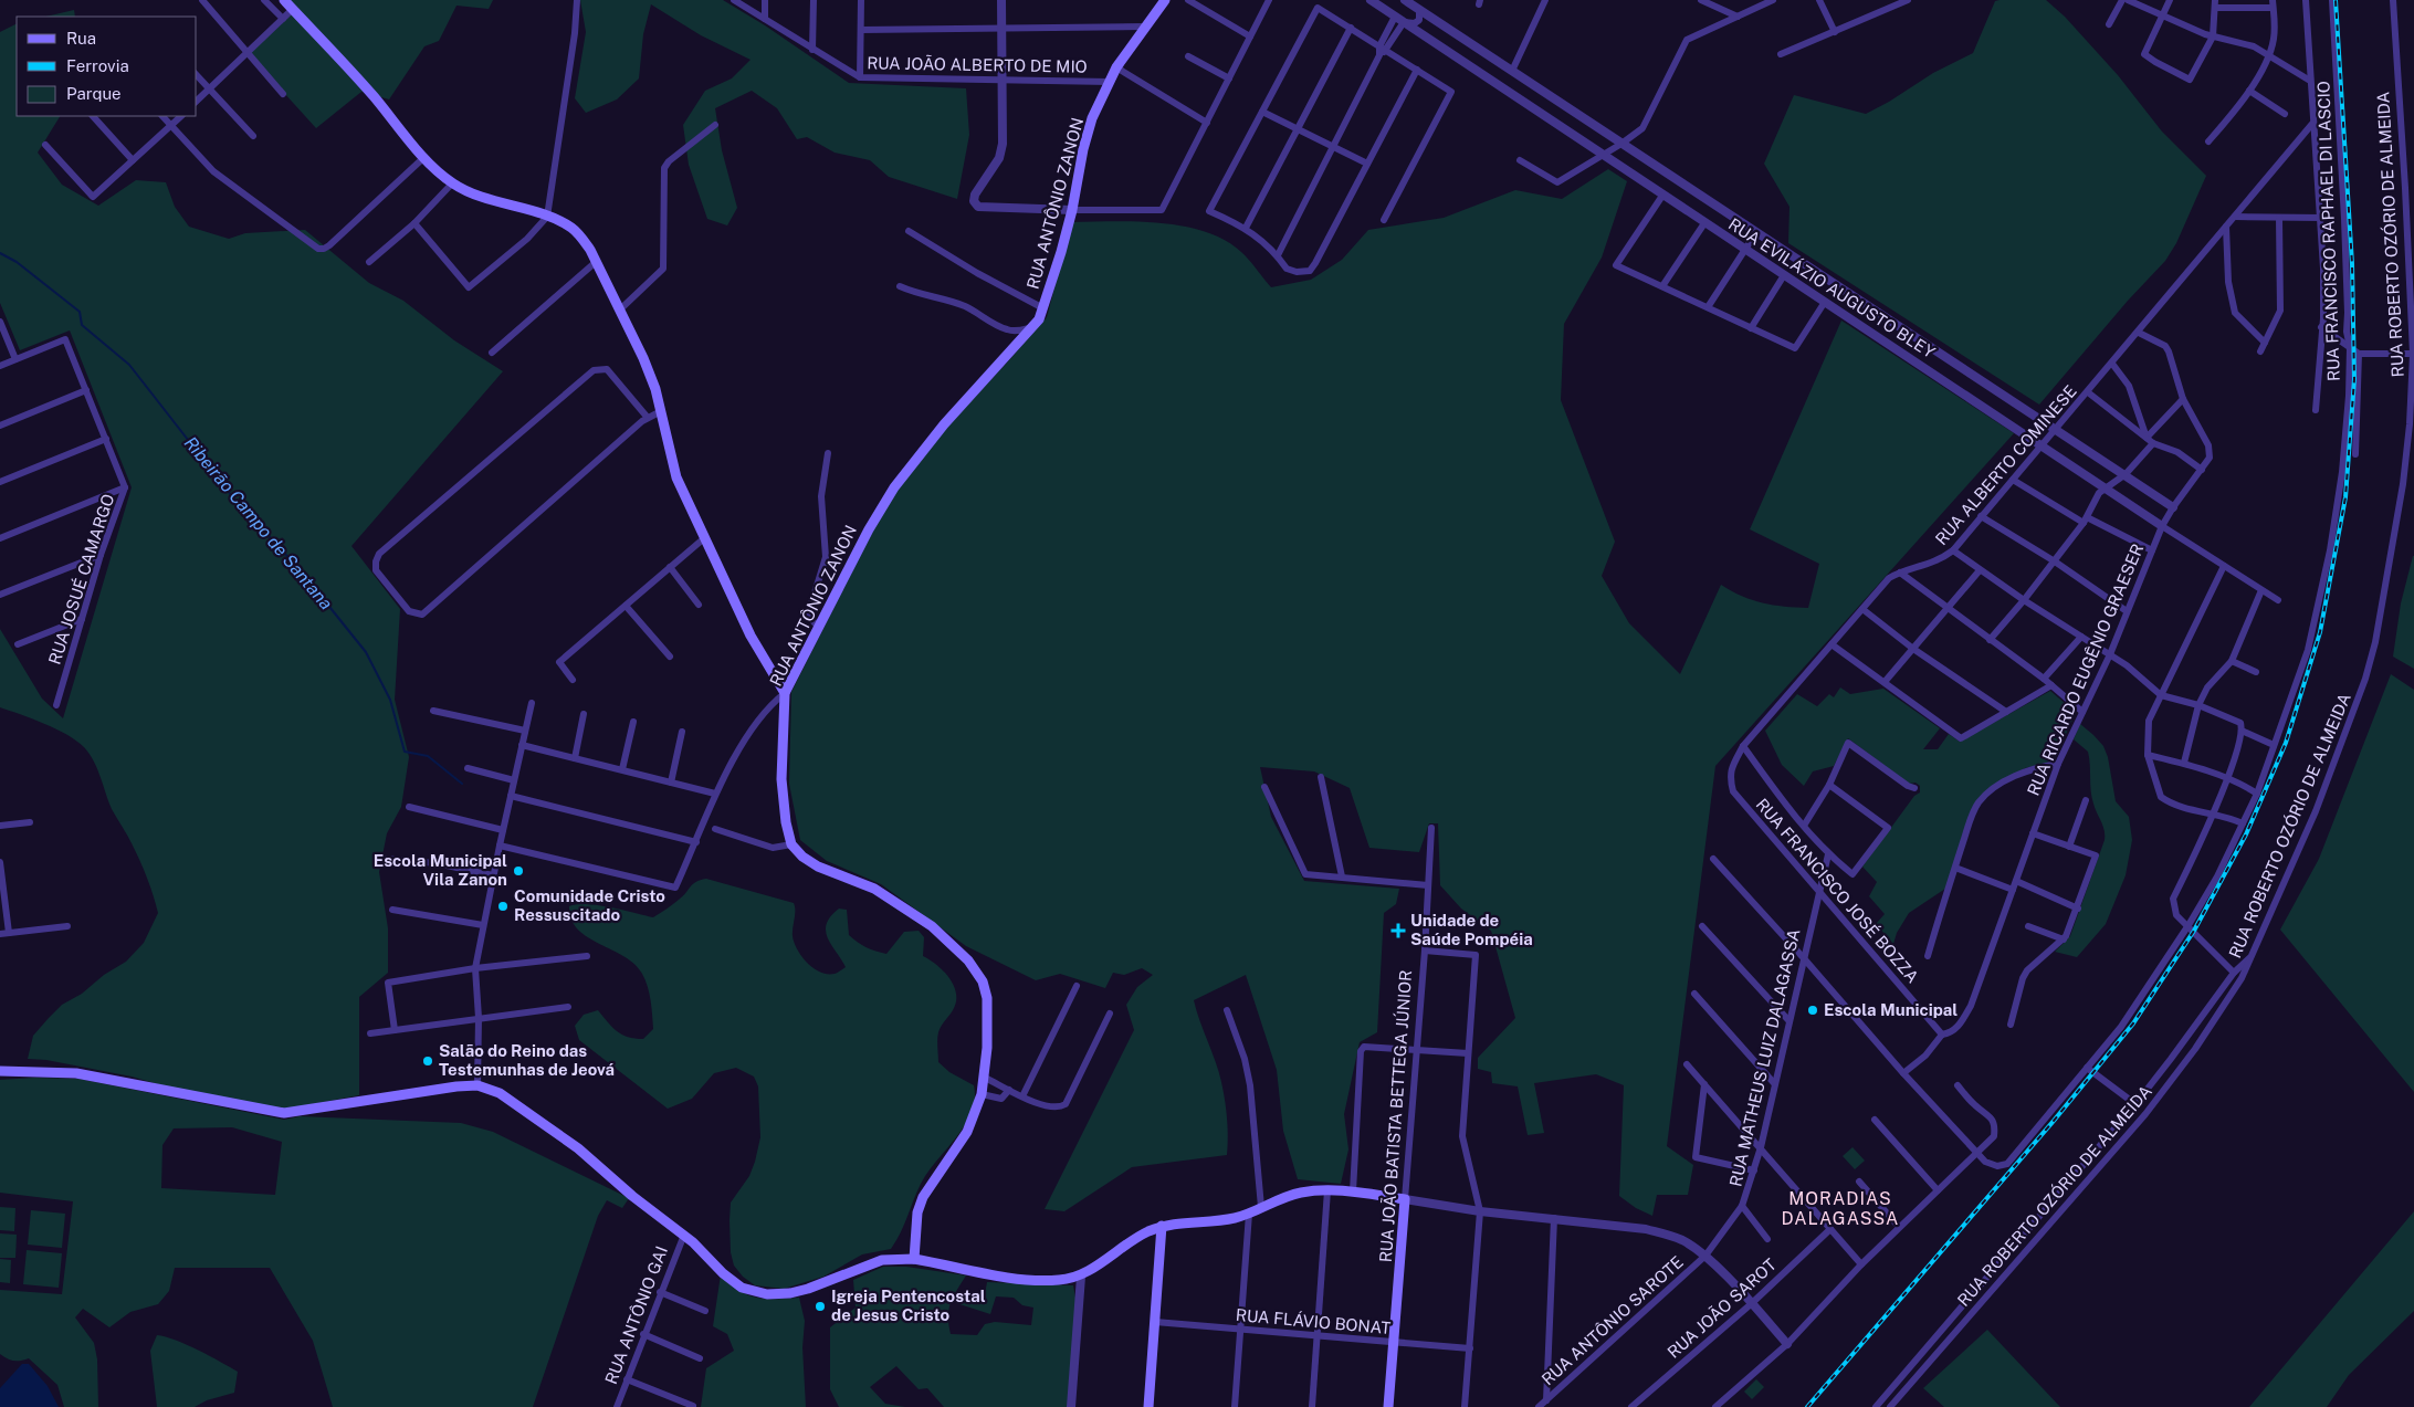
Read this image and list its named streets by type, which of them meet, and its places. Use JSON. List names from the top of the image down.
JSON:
{
  "streets": {
    "main road": ["RUA ANTÔNIO ZANON", "RUA JOÃO BATISTA BETTEGA JÚNIOR"],
    "street": [
      "RUA JOÃO ALBERTO DE MIO",
      "RUA FRANCISCO RAPHAEL DI LASCIO",
      "RUA ROBERTO OZÓRIO DE ALMEIDA",
      "RUA EVILÁZIO AUGUSTO BLEY",
      "RUA ALBERTO COMINESE",
      "RUA JOSUÉ CAMARGO",
      "RUA RICARDO EUGÊNIO GRAESER",
      "RUA FRANCISCO JOSÉ BOZZA",
      "RUA MATHEUS LUIZ DALAGASSA",
      "RUA JOÃO SAROT",
      "RUA ANTÔNIO GAI",
      "RUA ANTÔNIO SAROTE",
      "RUA FLÁVIO BONAT"
    ]
  },
  "crossings": [
    ["RUA JOÃO ALBERTO DE MIO", "RUA ANTÔNIO ZANON"],
    ["RUA EVILÁZIO AUGUSTO BLEY", "RUA ALBERTO COMINESE"],
    ["RUA EVILÁZIO AUGUSTO BLEY", "RUA RICARDO EUGÊNIO GRAESER"],
    ["RUA ALBERTO COMINESE", "RUA RICARDO EUGÊNIO GRAESER"],
    ["RUA ALBERTO COMINESE", "RUA FRANCISCO JOSÉ BOZZA"],
    ["RUA RICARDO EUGÊNIO GRAESER", "RUA FRANCISCO JOSÉ BOZZA"],
    ["RUA FRANCISCO JOSÉ BOZZA", "RUA MATHEUS LUIZ DALAGASSA"],
    ["RUA MATHEUS LUIZ DALAGASSA", "RUA ANTÔNIO SAROTE"],
    ["RUA JOÃO BATISTA BETTEGA JÚNIOR", "RUA FLÁVIO BONAT"]
  ],
  "districts": ["MORADIAS DALAGASSA"],
  "water": ["Ribeirão Campo de Santana"],
  "places": {
    "other": [
      "Escola Municipal Vila Zanon",
      "Comunidade Cristo Ressuscitado",
      "Escola Municipal",
      "Salão do Reino das Testemunhas de Jeová",
      "Igreja Pentencostal de Jesus Cristo"
    ],
    "health": ["Unidade de Saúde Pompéia"]
  },
  "legend": ["Rua", "Ferrovia", "Parque"]
}
